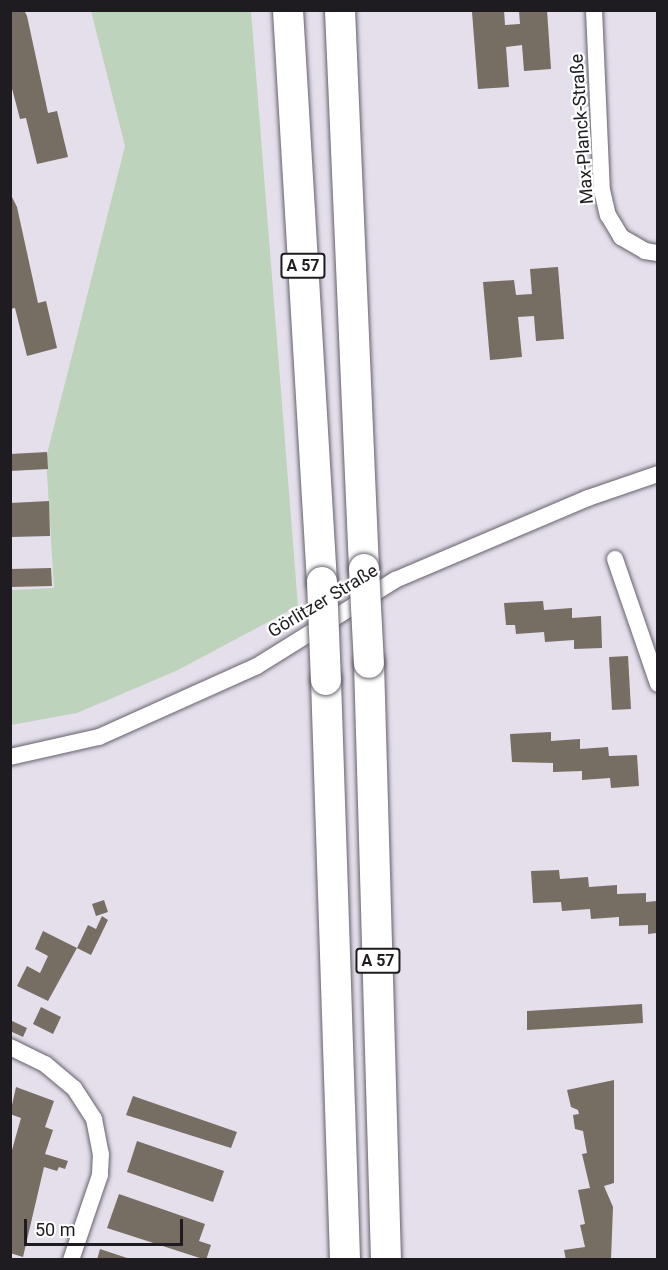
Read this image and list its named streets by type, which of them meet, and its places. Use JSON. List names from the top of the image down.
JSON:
{
  "streets": {
    "highway": ["A 57"],
    "street": ["Max-Planck-Straße", "Görlitzer Straße"]
  },
  "scale_bar": "50 m"
}
